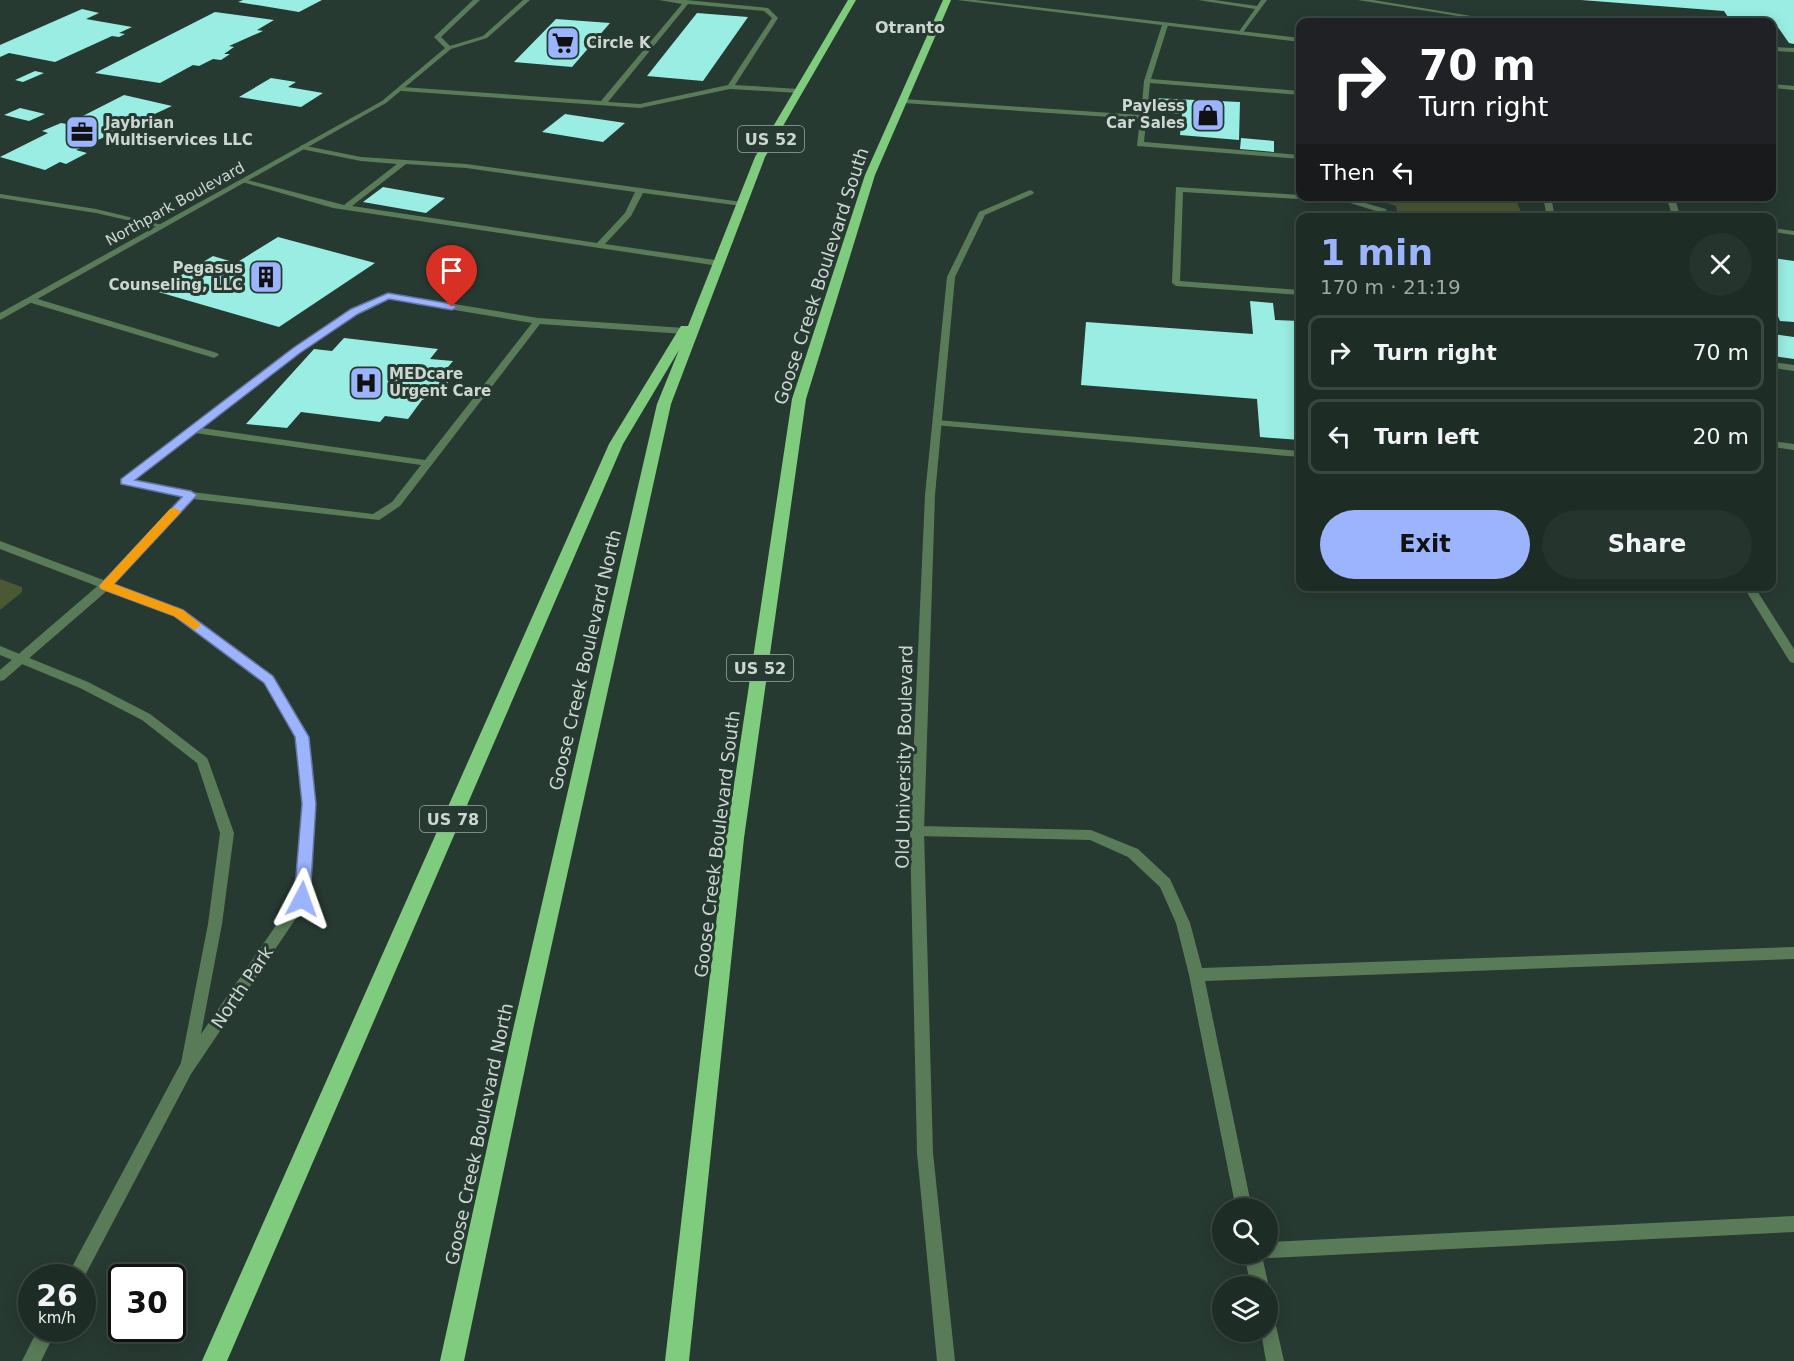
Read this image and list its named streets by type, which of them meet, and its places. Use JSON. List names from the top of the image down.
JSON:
{
  "streets": {
    "highway": [
      "US 52",
      "Goose Creek Boulevard South",
      "Goose Creek Boulevard North",
      "US 78"
    ],
    "street": ["Northpark Boulevard", "Old University Boulevard", "North Park"]
  },
  "crossings": [
    ["Goose Creek Boulevard North", "US 78"]
  ],
  "districts": ["Otranto"],
  "places": {
    "supermarket": ["Circle K"],
    "shop": ["Payless Car Sales"],
    "office": ["Jaybrian Multiservices LLC"],
    "building": ["Pegasus Counseling, LLC"],
    "hospital": ["MEDcare Urgent Care"]
  },
  "page": {
    "turn": ["70 m", "Turn right"],
    "then": "Then",
    "heading": ["1 min", "170 m · 21:19"],
    "list": [
      {
        "name": "Turn right",
        "value": "70 m"
      },
      {
        "name": "Turn left",
        "value": "20 m"
      }
    ],
    "buttons": ["Exit", "Share"],
    "speed": "26 km/h",
    "limit": "30"
  }
}
